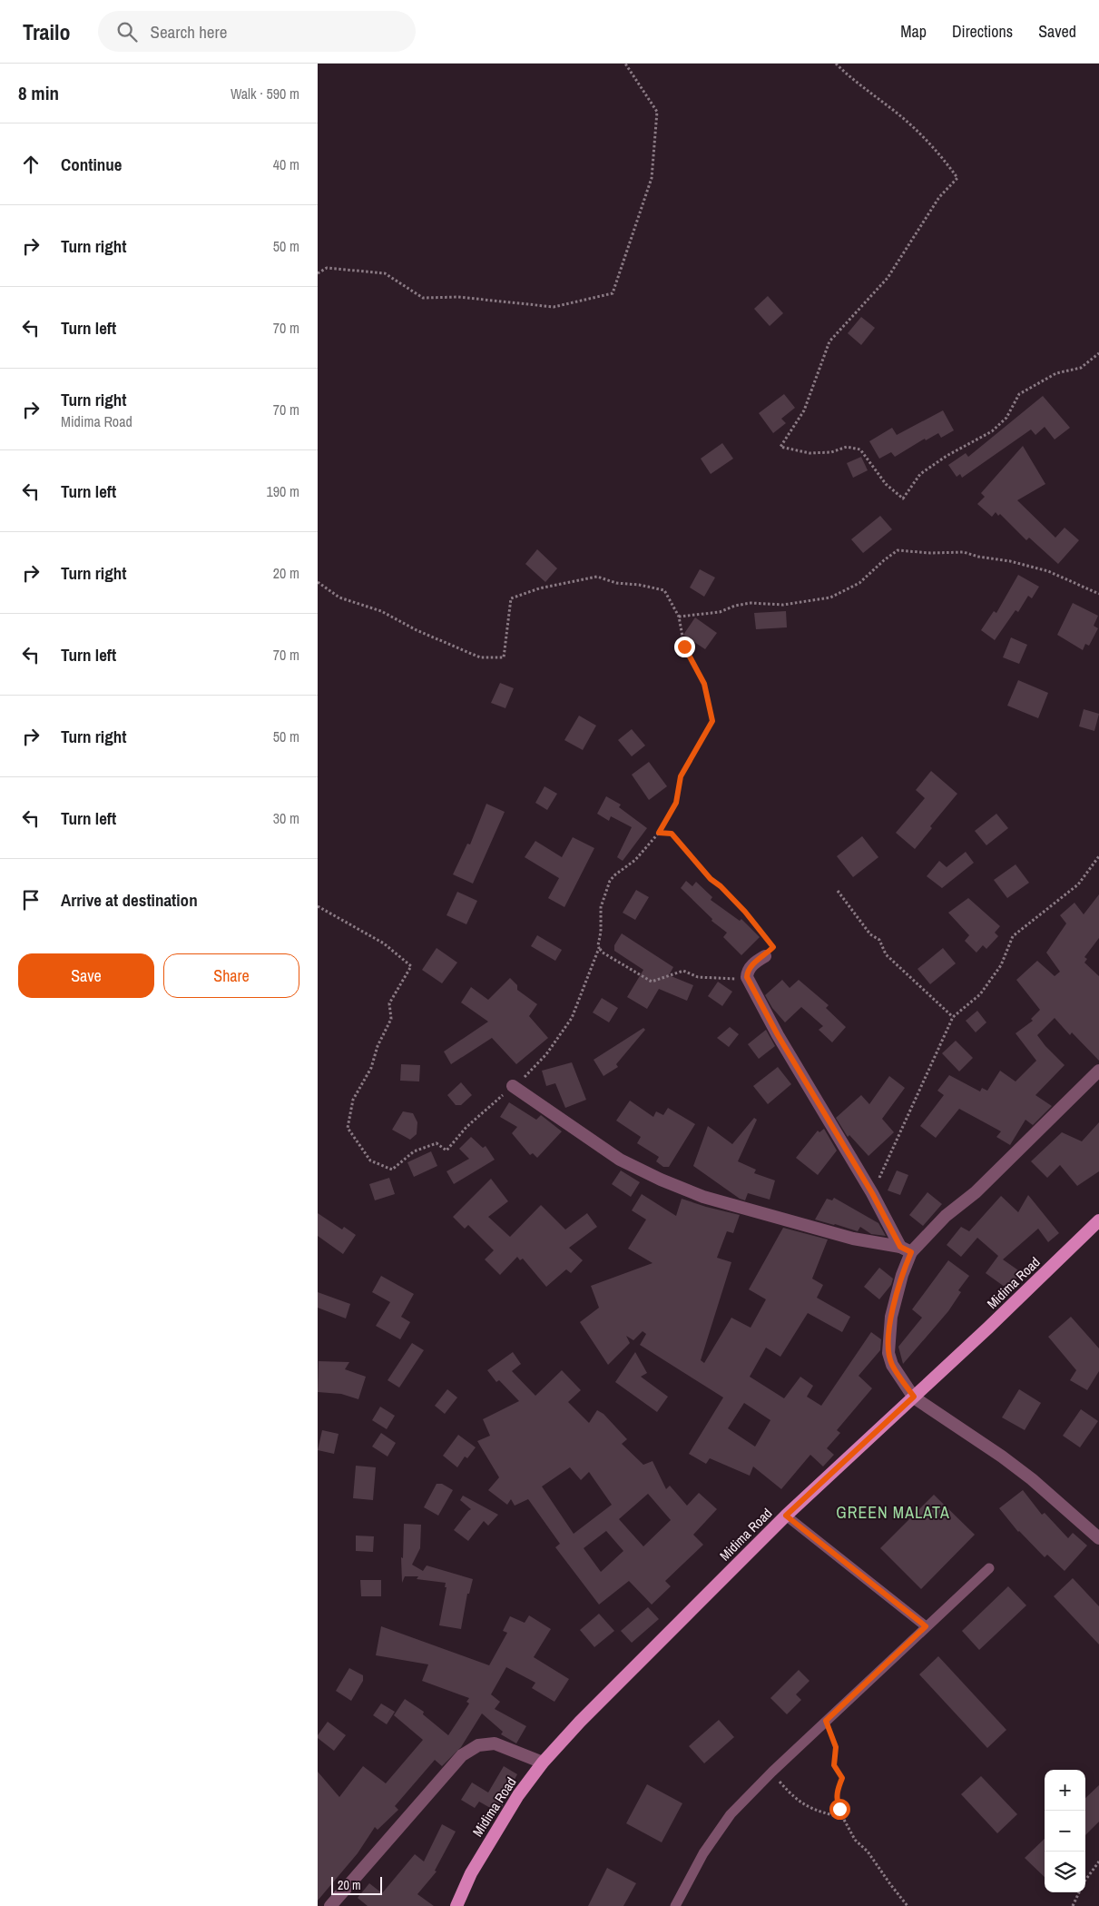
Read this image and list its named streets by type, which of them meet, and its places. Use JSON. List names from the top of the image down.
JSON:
{
  "streets": {
    "main road": ["Midima Road"]
  },
  "districts": ["GREEN MALATA"],
  "scale_bar": "20 m",
  "page": {
    "header": "Trailo",
    "search": "Search here",
    "nav": ["Map", "Directions", "Saved"],
    "heading": ["8 min", "Walk · 590 m"],
    "list": [
      ["Continue", "40 m"],
      ["Turn right", "50 m"],
      ["Turn left", "70 m"],
      ["Turn right", "Midima Road", "70 m"],
      ["Turn left", "190 m"],
      ["Turn right", "20 m"],
      ["Turn left", "70 m"],
      ["Turn right", "50 m"],
      ["Turn left", "30 m"],
      "Arrive at destination"
    ],
    "buttons": ["Save", "Share"],
    "map_buttons": ["+", "−"],
    "scale": "20 m"
  }
}
